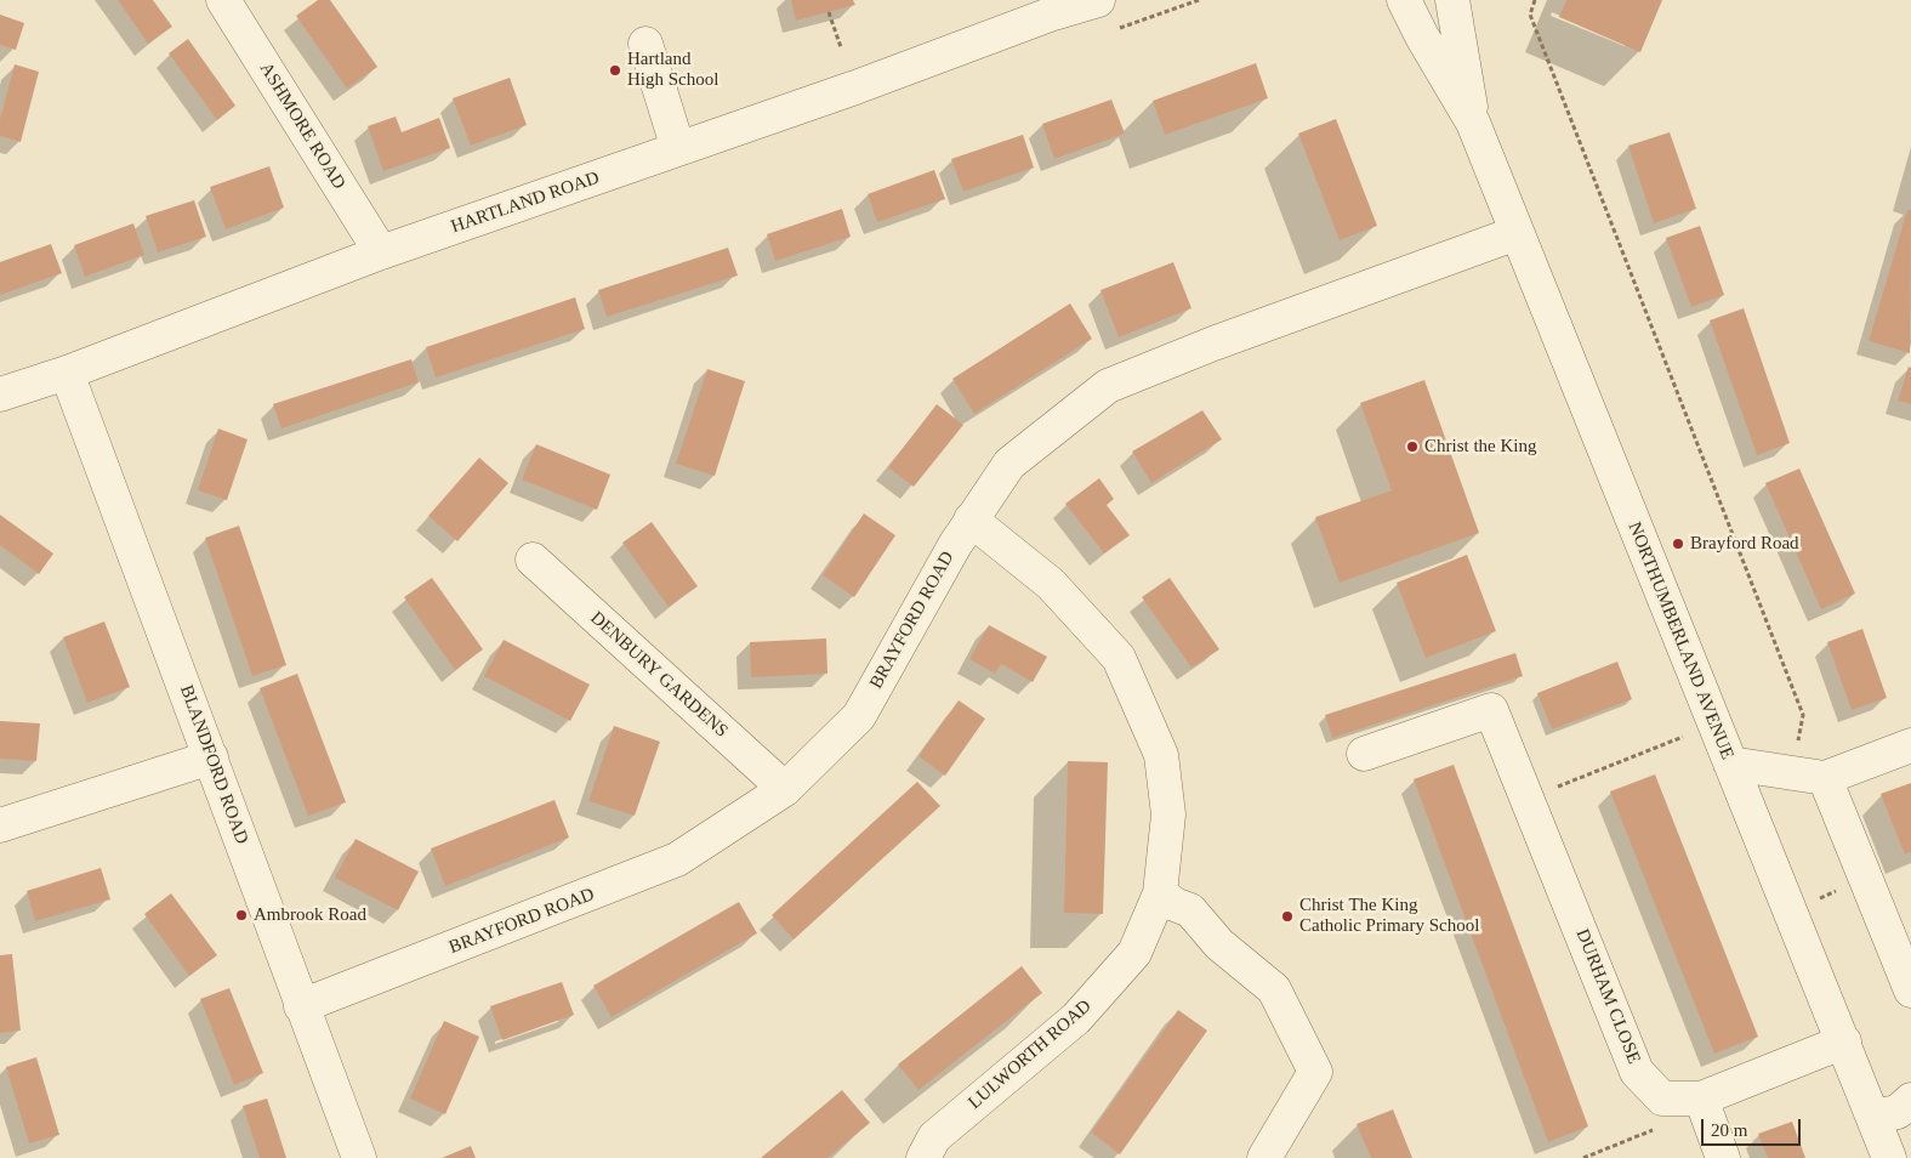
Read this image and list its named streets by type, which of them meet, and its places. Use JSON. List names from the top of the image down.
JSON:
{
  "streets": {
    "street": [
      "ASHMORE ROAD",
      "HARTLAND ROAD",
      "BRAYFORD ROAD",
      "NORTHUMBERLAND AVENUE",
      "DENBURY GARDENS",
      "BLANDFORD ROAD",
      "DURHAM CLOSE",
      "LULWORTH ROAD"
    ]
  },
  "crossings": [
    ["ASHMORE ROAD", "HARTLAND ROAD"],
    ["HARTLAND ROAD", "BLANDFORD ROAD"],
    ["BRAYFORD ROAD", "NORTHUMBERLAND AVENUE"],
    ["BRAYFORD ROAD", "DENBURY GARDENS"],
    ["BRAYFORD ROAD", "BLANDFORD ROAD"],
    ["BRAYFORD ROAD", "LULWORTH ROAD"],
    ["NORTHUMBERLAND AVENUE", "DURHAM CLOSE"]
  ],
  "places": [
    "Hartland High School",
    "Christ the King",
    "Brayford Road",
    "Ambrook Road",
    "Christ The King Catholic Primary School"
  ],
  "scale_bar": "20 m"
}
